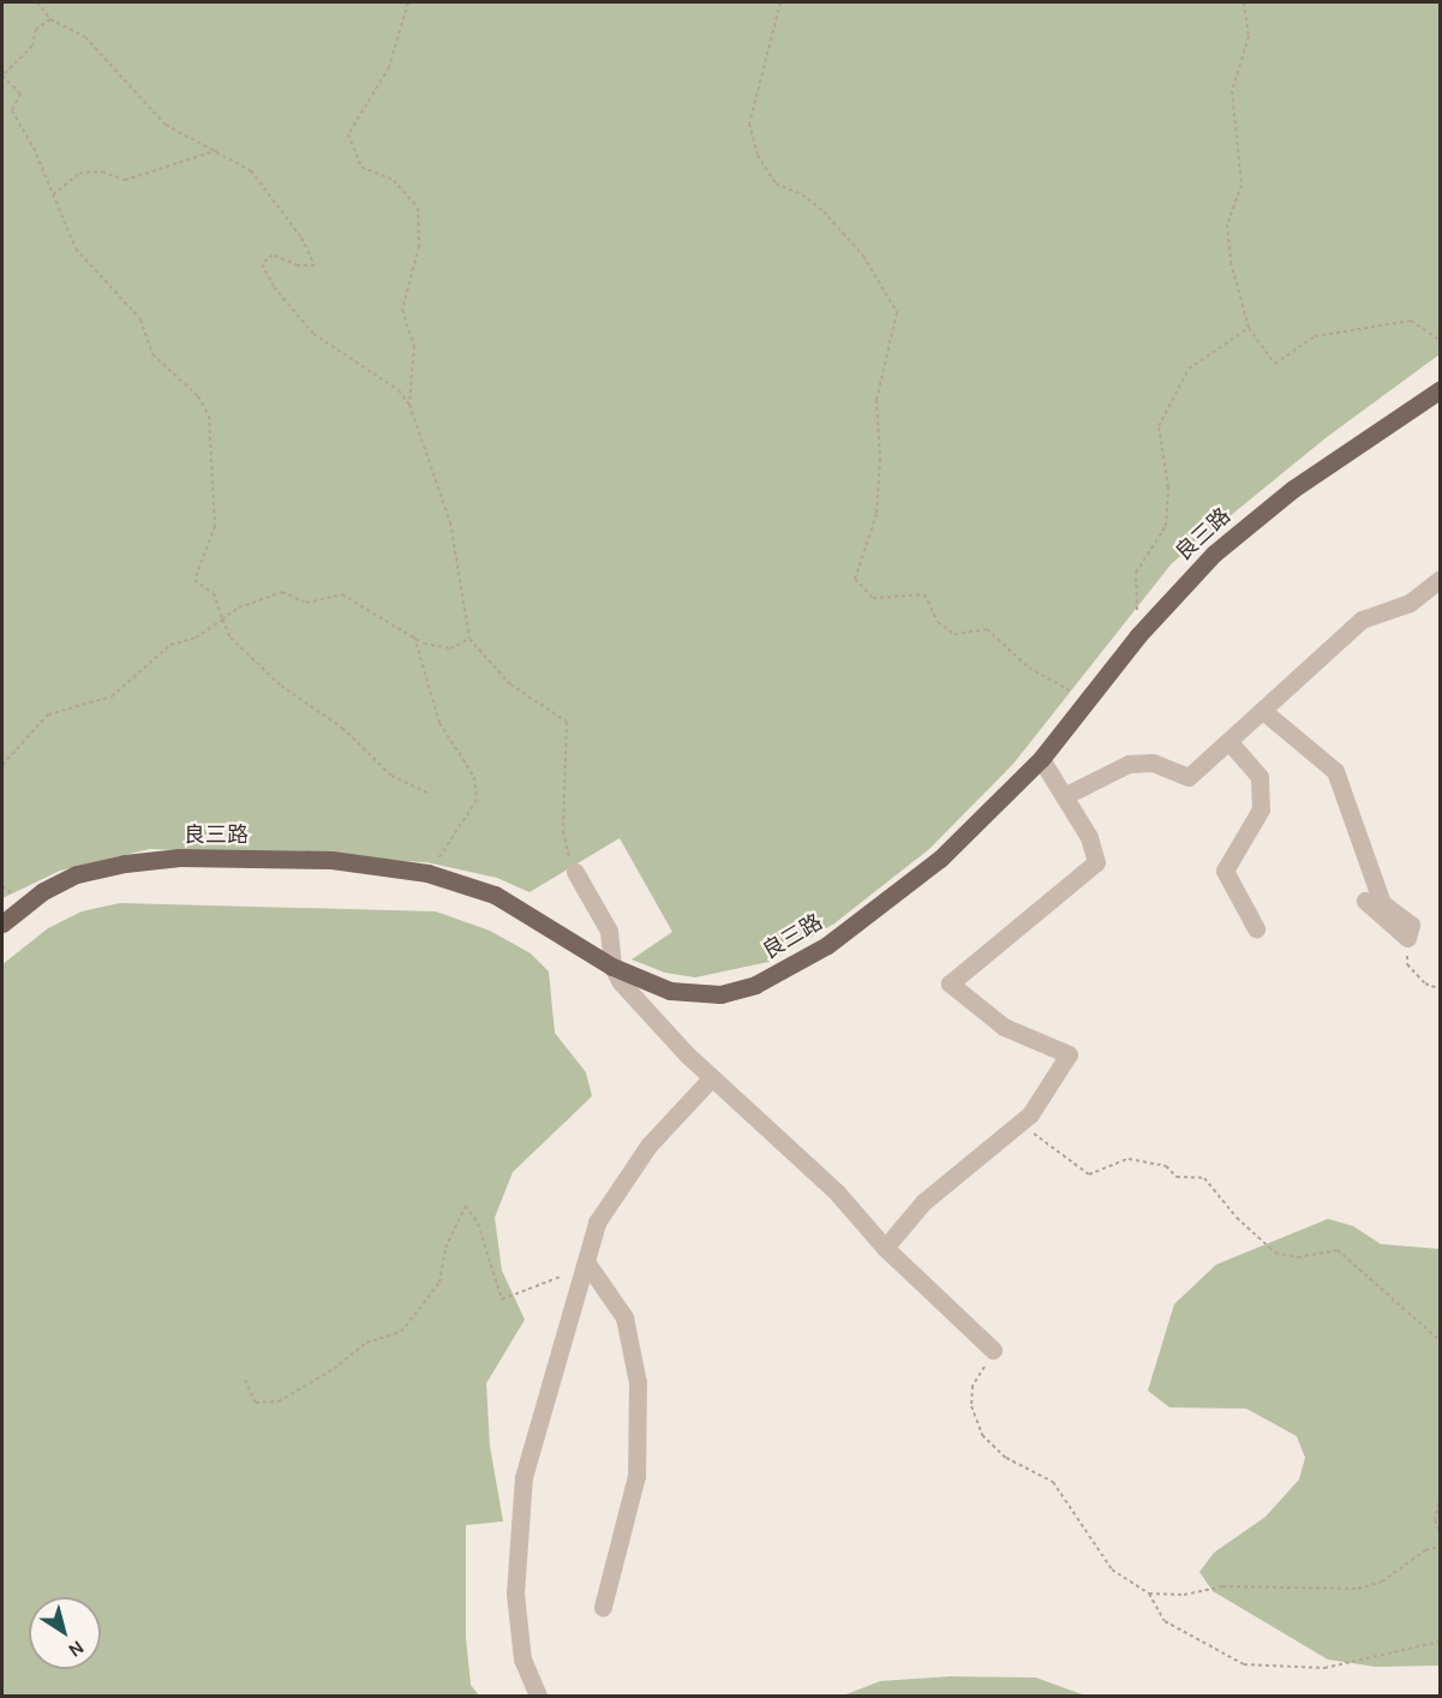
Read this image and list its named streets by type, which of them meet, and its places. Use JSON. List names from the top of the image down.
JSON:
{
  "streets": {
    "main road": ["良三路"]
  },
  "north": "bottom right"
}
